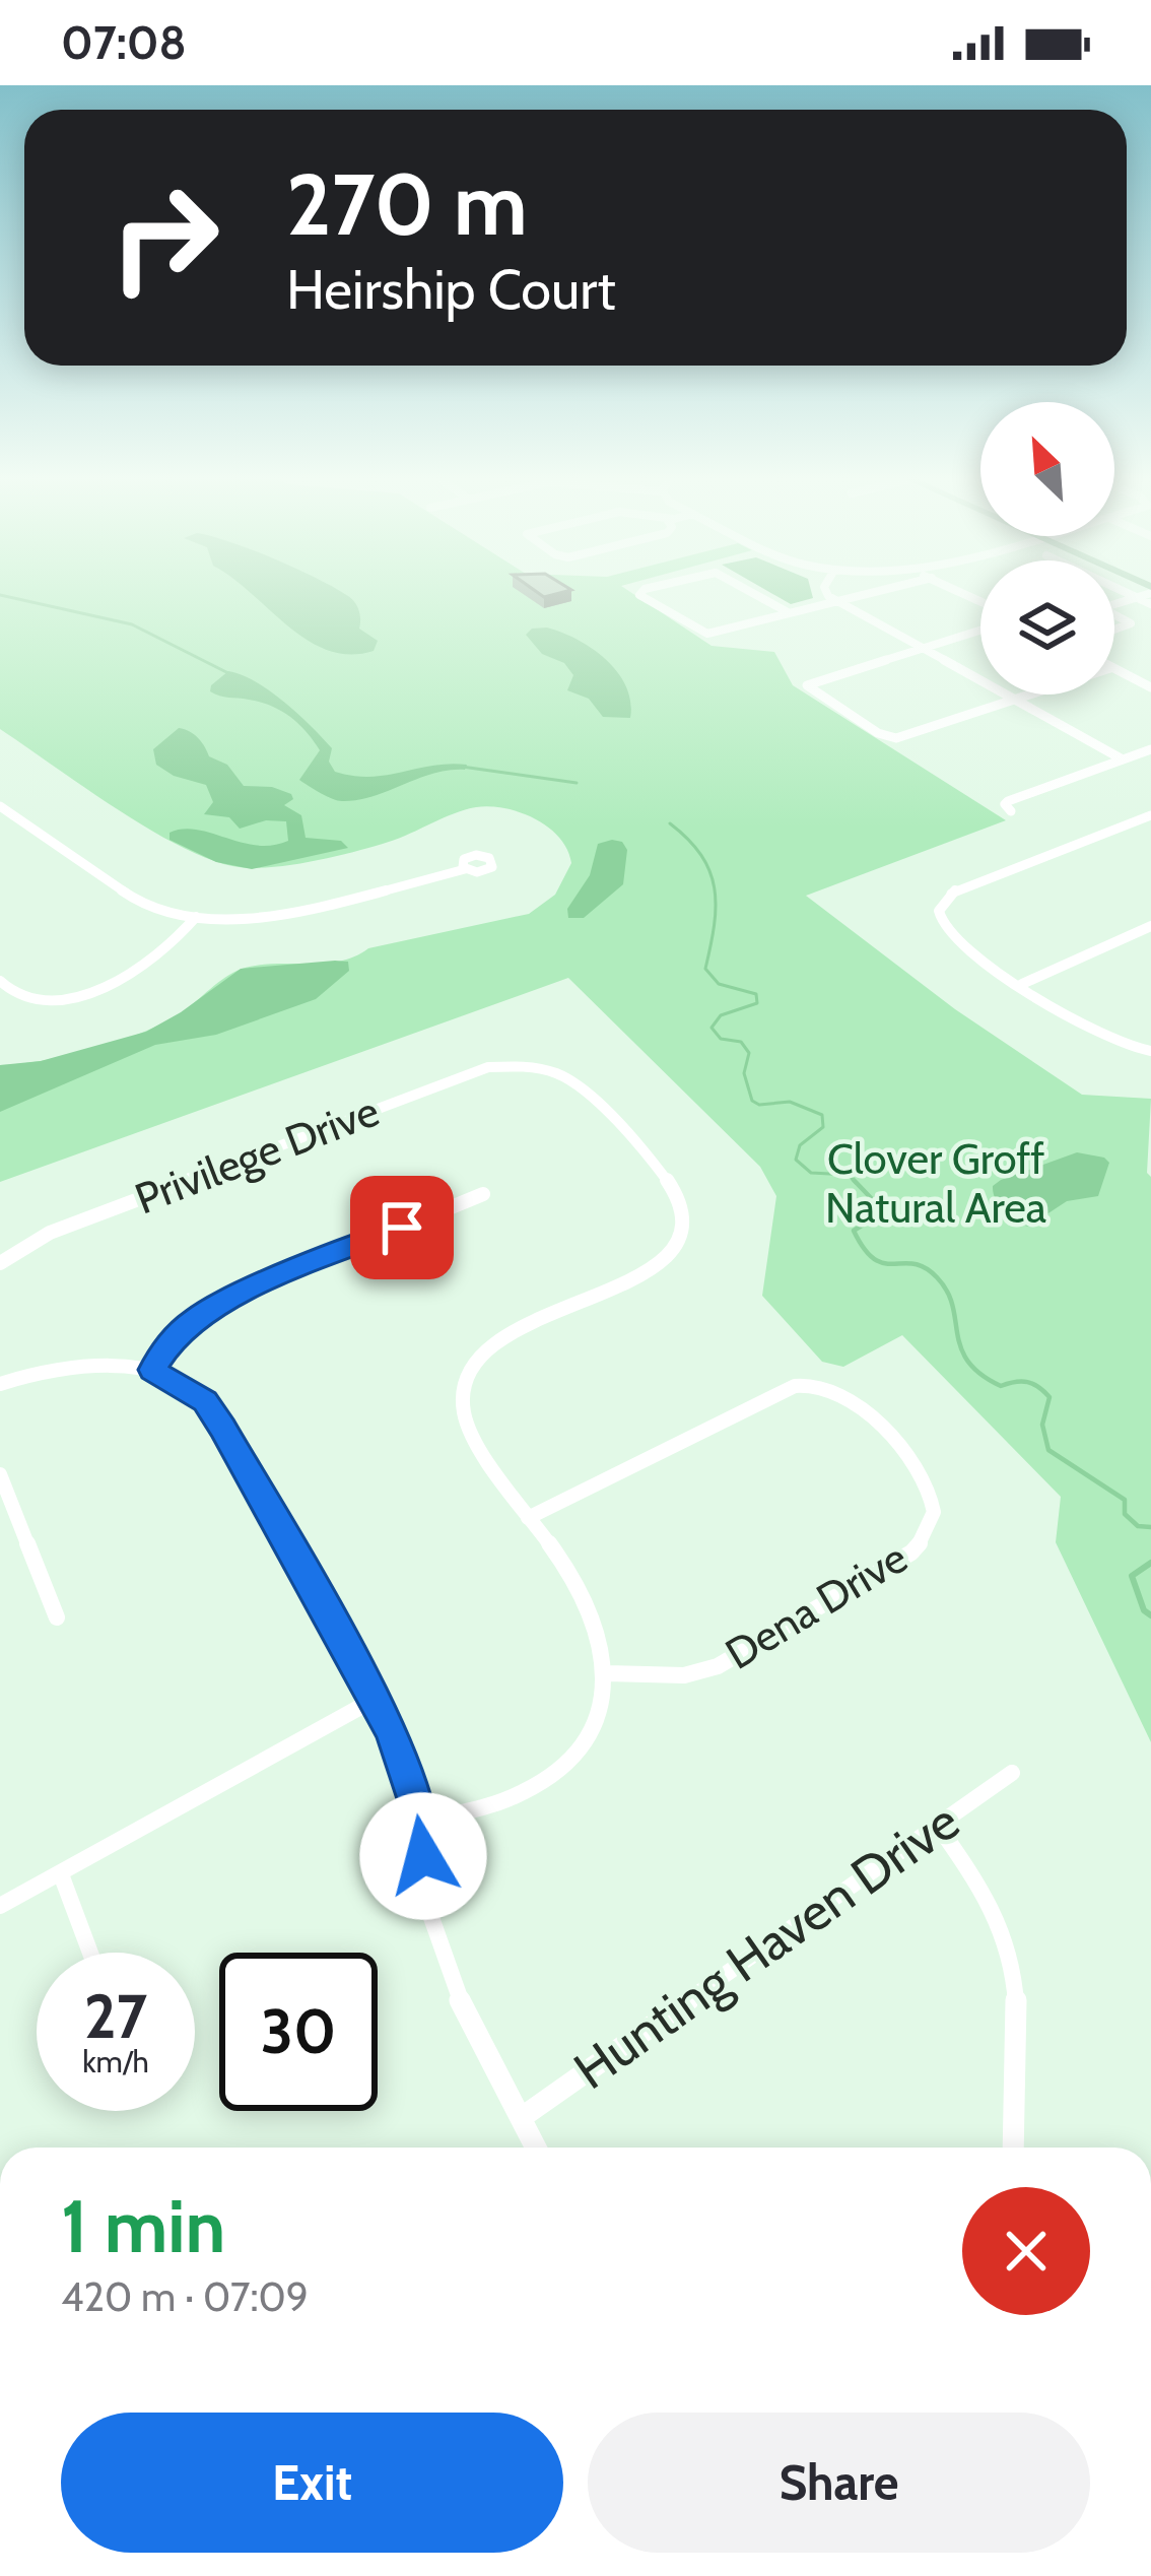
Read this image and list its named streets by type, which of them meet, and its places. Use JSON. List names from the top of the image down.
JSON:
{
  "streets": {
    "street": ["Privilege Drive", "Dena Drive", "Hunting Haven Drive"]
  },
  "crossings": [
    ["Privilege Drive", "Dena Drive"]
  ],
  "parks": ["Clover Groff Natural Area"],
  "north": "top left",
  "page": {
    "status": "07:08",
    "turn": ["270 m", "Heirship Court"],
    "speed": "27 km/h",
    "limit": "30",
    "heading": ["1 min", "420 m · 07:09"],
    "buttons": ["Exit", "Share"]
  }
}
